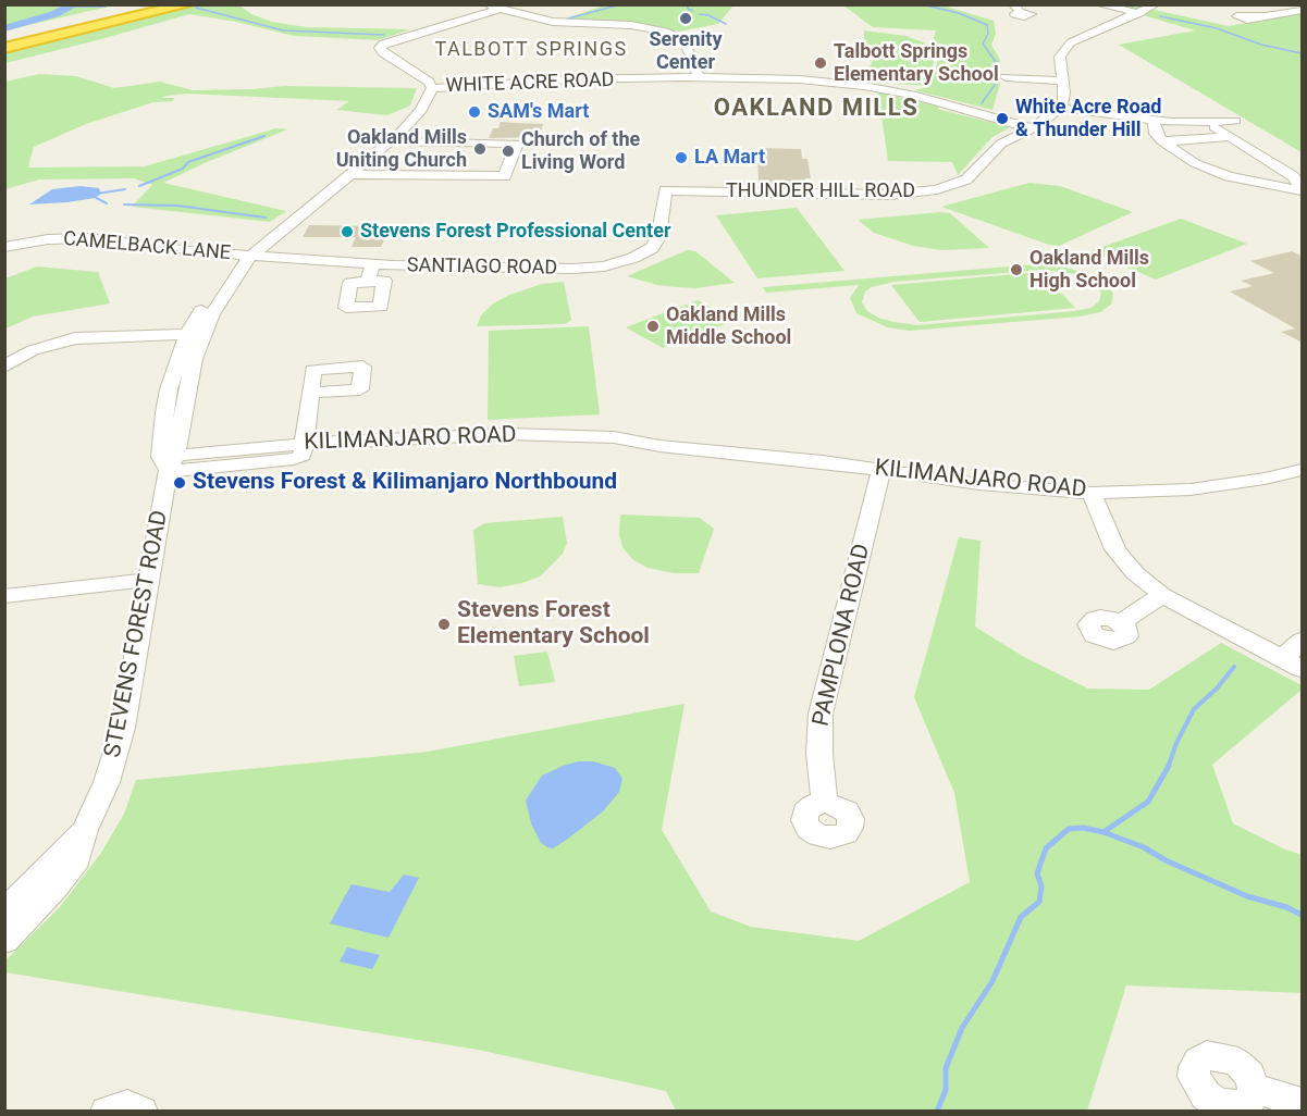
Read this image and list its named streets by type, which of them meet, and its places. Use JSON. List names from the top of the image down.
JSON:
{
  "streets": {
    "street": [
      "WHITE ACRE ROAD",
      "THUNDER HILL ROAD",
      "CAMELBACK LANE",
      "SANTIAGO ROAD",
      "KILIMANJARO ROAD",
      "STEVENS FOREST ROAD",
      "PAMPLONA ROAD"
    ]
  },
  "crossings": [
    ["WHITE ACRE ROAD", "THUNDER HILL ROAD"],
    ["WHITE ACRE ROAD", "STEVENS FOREST ROAD"],
    ["THUNDER HILL ROAD", "SANTIAGO ROAD"],
    ["CAMELBACK LANE", "SANTIAGO ROAD"],
    ["CAMELBACK LANE", "STEVENS FOREST ROAD"],
    ["SANTIAGO ROAD", "STEVENS FOREST ROAD"],
    ["KILIMANJARO ROAD", "STEVENS FOREST ROAD"],
    ["KILIMANJARO ROAD", "PAMPLONA ROAD"]
  ],
  "districts": ["TALBOTT SPRINGS", "OAKLAND MILLS"],
  "places": [
    "Serenity Center",
    "Talbott Springs Elementary School",
    "SAM's Mart",
    "White Acre Road & Thunder Hill",
    "Oakland Mills Uniting Church",
    "Church of the Living Word",
    "LA Mart",
    "Stevens Forest Professional Center",
    "Oakland Mills High School",
    "Oakland Mills Middle School",
    "Stevens Forest & Kilimanjaro Northbound",
    "Stevens Forest Elementary School"
  ]
}
